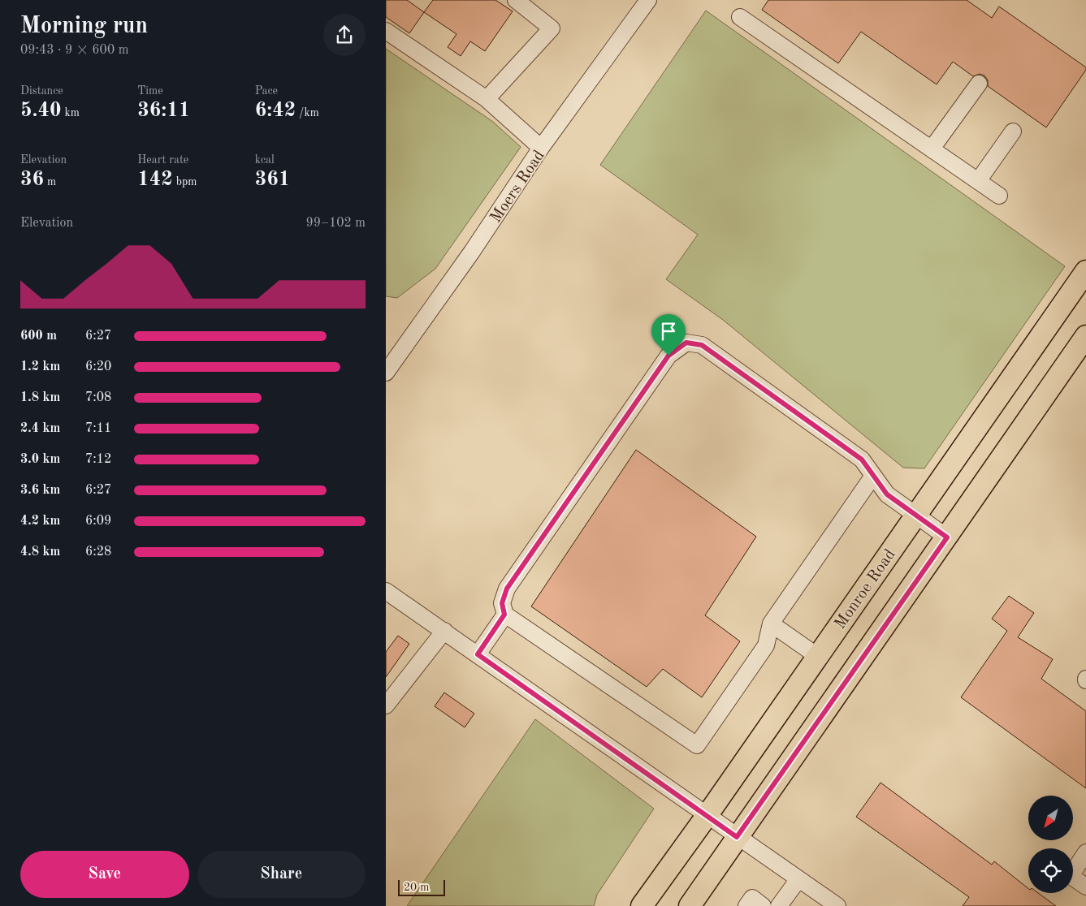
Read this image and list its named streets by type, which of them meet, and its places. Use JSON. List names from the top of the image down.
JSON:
{
  "streets": {
    "main road": ["Monroe Road"],
    "street": ["Moers Road"]
  },
  "scale_bar": "20 m",
  "north": "bottom left",
  "page": {
    "heading": ["Morning run", "09:43 · 9 × 600 m"],
    "stats": [
      ["Distance", "5.40 km"],
      ["Time", "36:11"],
      ["Pace", "6:42 /km"],
      ["Elevation", "36 m"],
      ["Heart rate", "142 bpm"],
      ["kcal", "361"]
    ],
    "chart": ["Elevation", "99–102 m"],
    "list": [
      {
        "name": "600 m",
        "note": "6:27"
      },
      {
        "name": "1.2 km",
        "note": "6:20"
      },
      {
        "name": "1.8 km",
        "note": "7:08"
      },
      {
        "name": "2.4 km",
        "note": "7:11"
      },
      {
        "name": "3.0 km",
        "note": "7:12"
      },
      {
        "name": "3.6 km",
        "note": "6:27"
      },
      {
        "name": "4.2 km",
        "note": "6:09"
      },
      {
        "name": "4.8 km",
        "note": "6:28"
      }
    ],
    "buttons": ["Save", "Share"],
    "scale": "20 m"
  }
}
